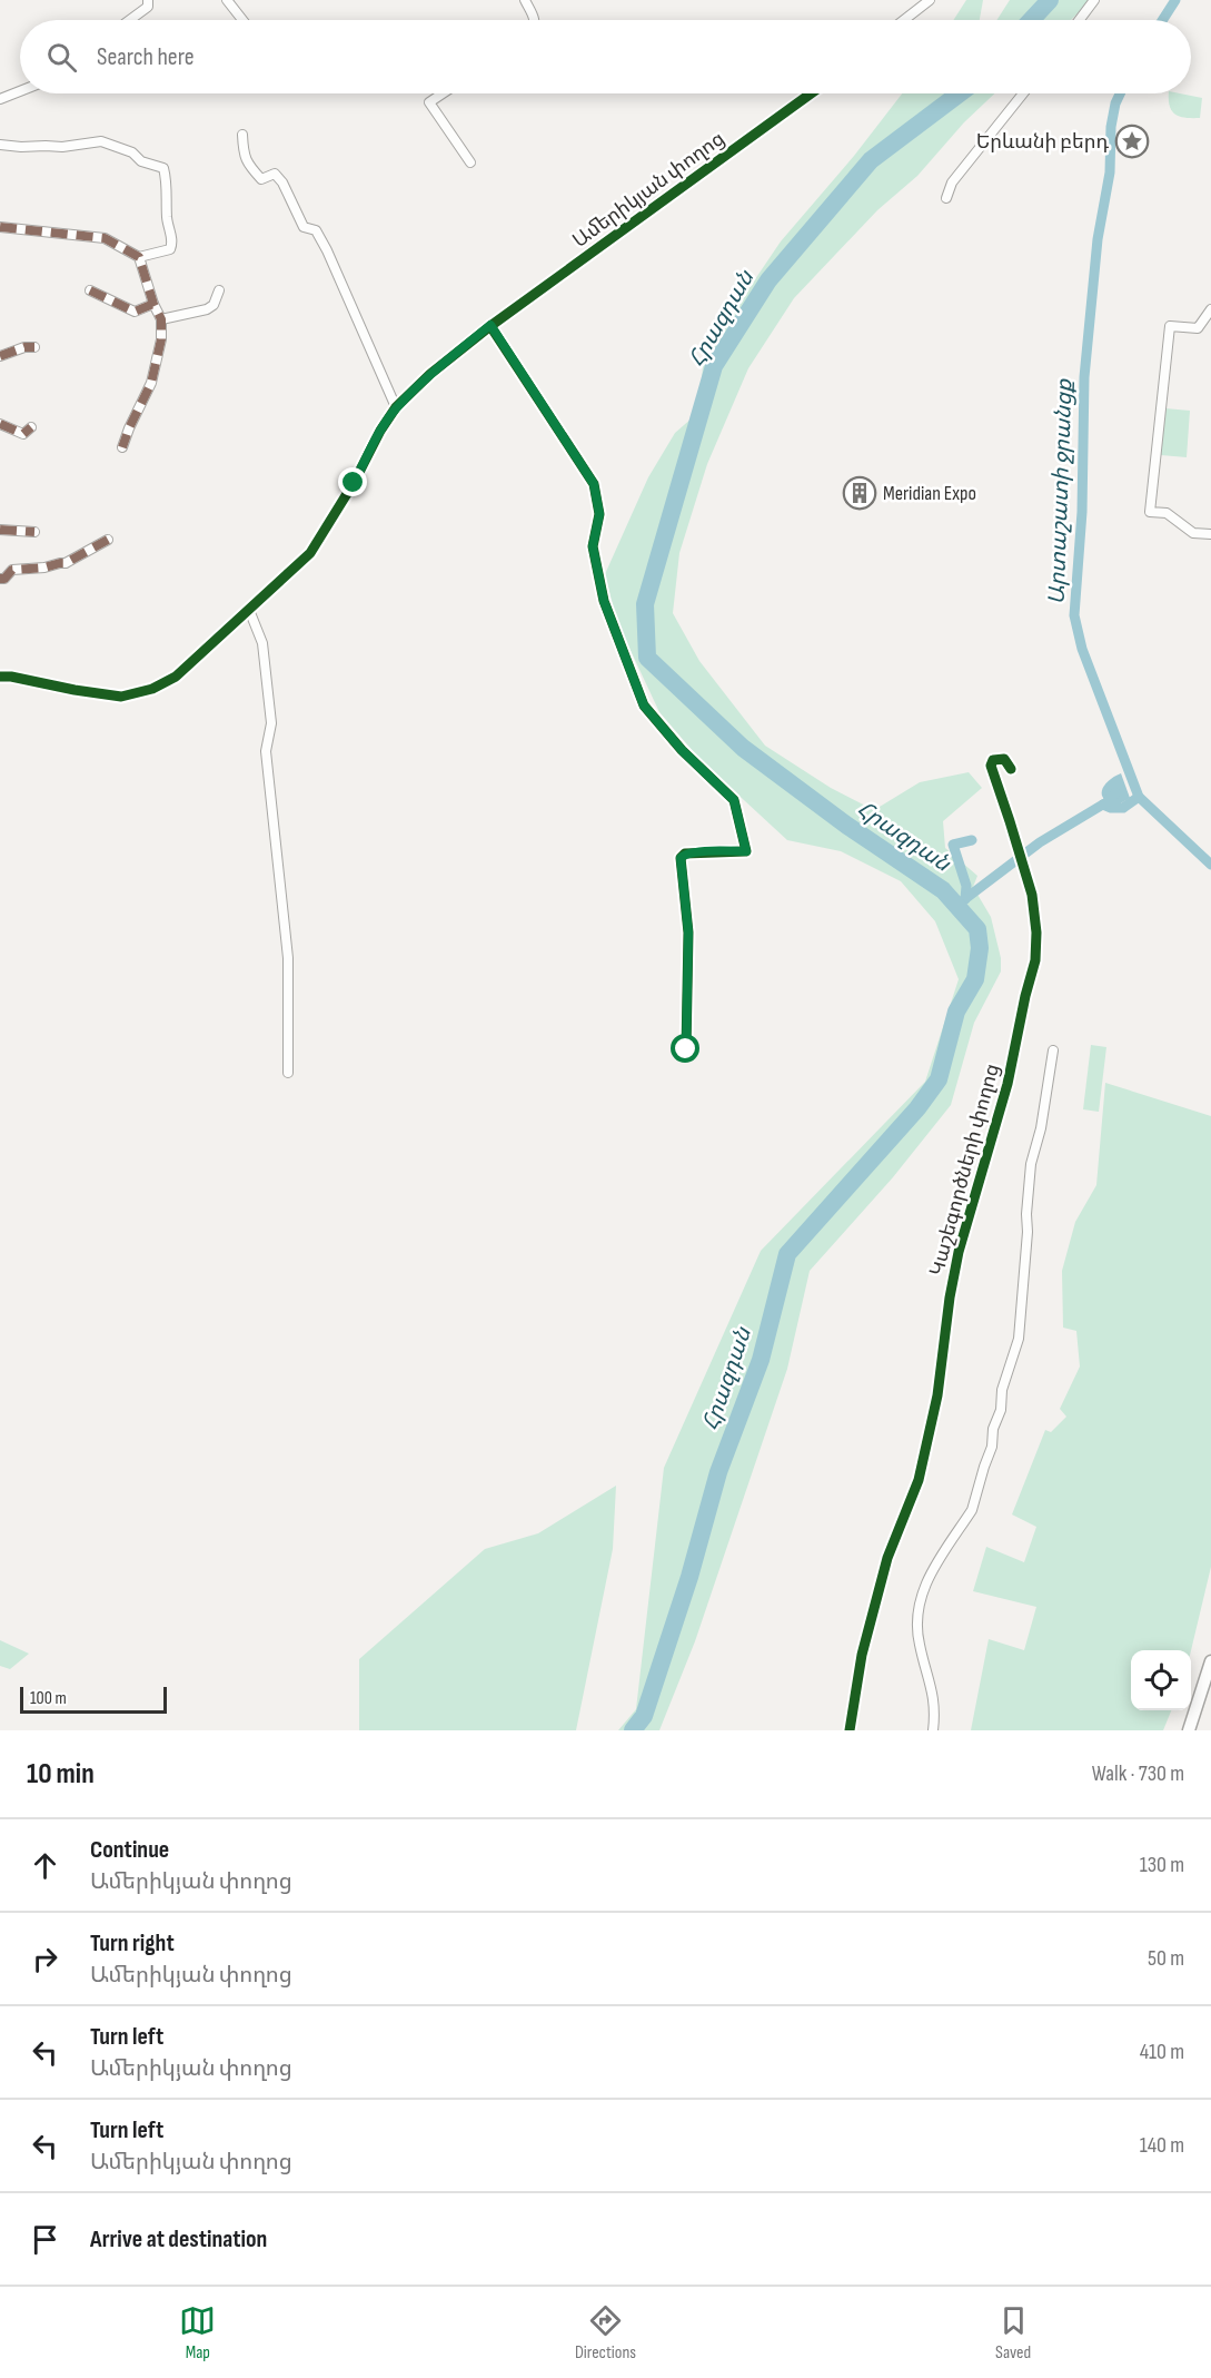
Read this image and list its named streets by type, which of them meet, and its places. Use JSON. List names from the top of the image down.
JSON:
{
  "streets": {
    "street": ["Ամերիկյան փողոց", "Կաշեգործների փողոց"]
  },
  "water": ["Հրազդան", "Արտաշատի ջրանցք"],
  "places": {
    "place": ["Երևանի բերդ"],
    "building": ["Meridian Expo"]
  },
  "scale_bar": "100 m",
  "page": {
    "search": "Search here",
    "scale": "100 m",
    "heading": ["10 min", "Walk · 730 m"],
    "list": [
      ["Continue", "Ամերիկյան փողոց", "130 m"],
      ["Turn right", "Ամերիկյան փողոց", "50 m"],
      ["Turn left", "Ամերիկյան փողոց", "410 m"],
      ["Turn left", "Ամերիկյան փողոց", "140 m"],
      "Arrive at destination"
    ],
    "nav": ["Map", "Directions", "Saved"]
  }
}
